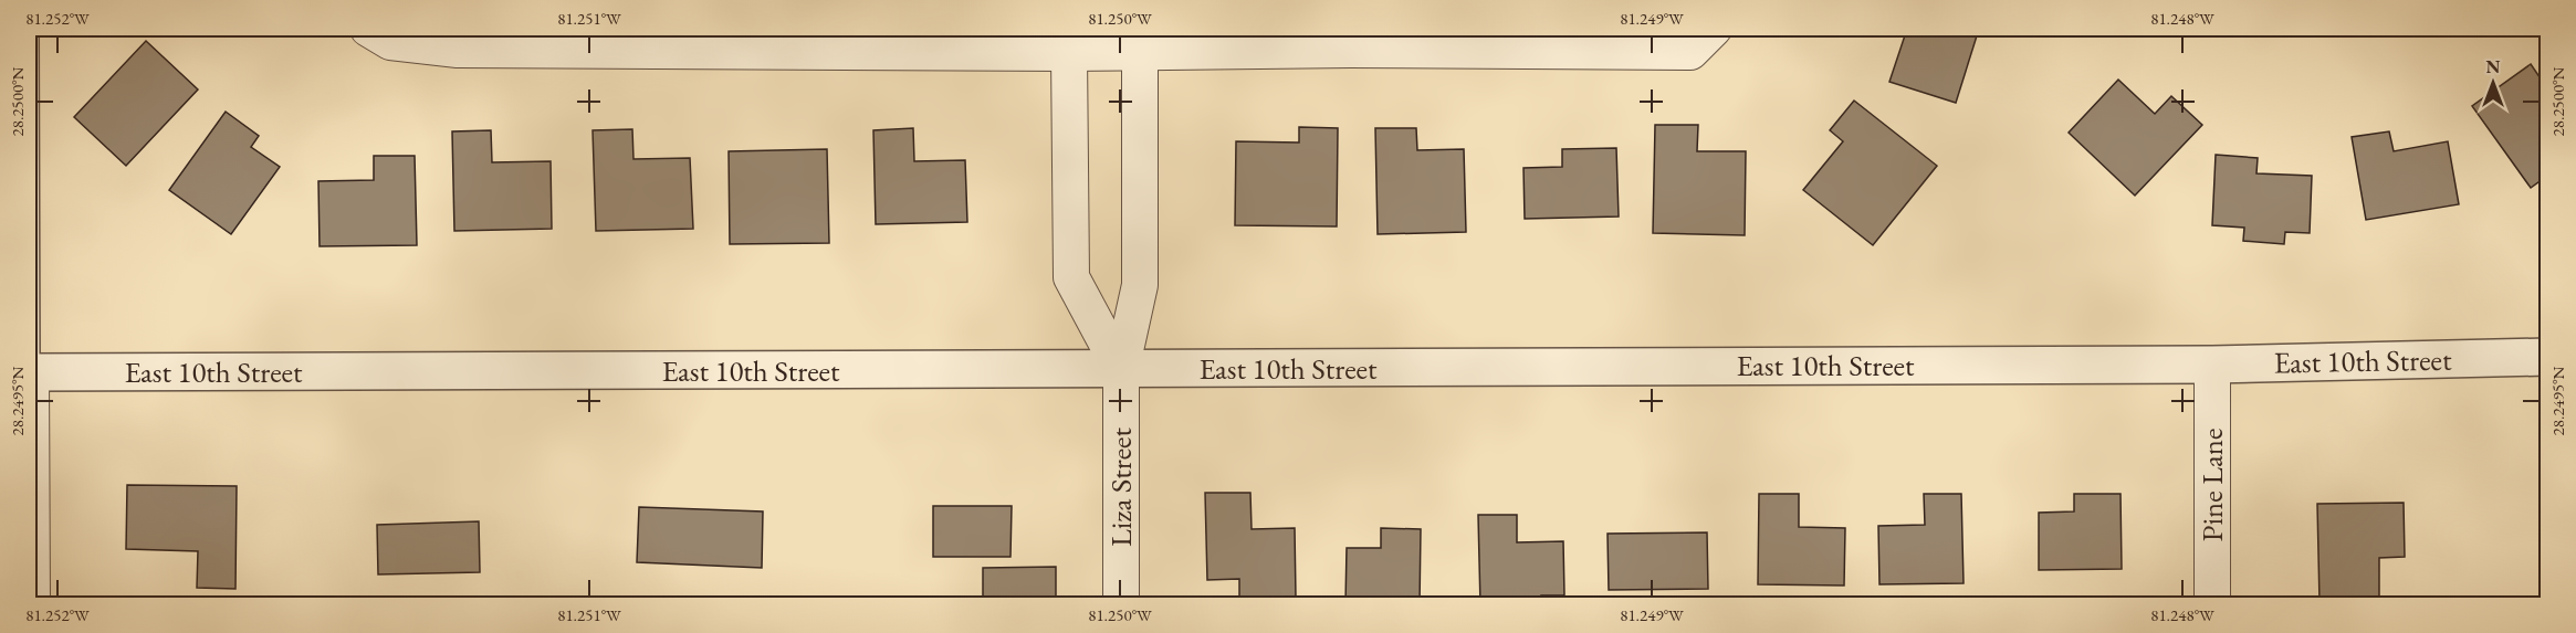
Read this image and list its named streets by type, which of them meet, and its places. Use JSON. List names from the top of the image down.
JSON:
{
  "streets": {
    "street": ["East 10th Street", "Pine Lane", "Liza Street"]
  },
  "crossings": [
    ["East 10th Street", "Pine Lane"],
    ["East 10th Street", "Liza Street"]
  ],
  "north": "top",
  "coordinates": [
    "81.252°W",
    "81.251°W",
    "81.250°W",
    "81.249°W",
    "81.248°W",
    "28.2500°N",
    "28.2495°N"
  ]
}
